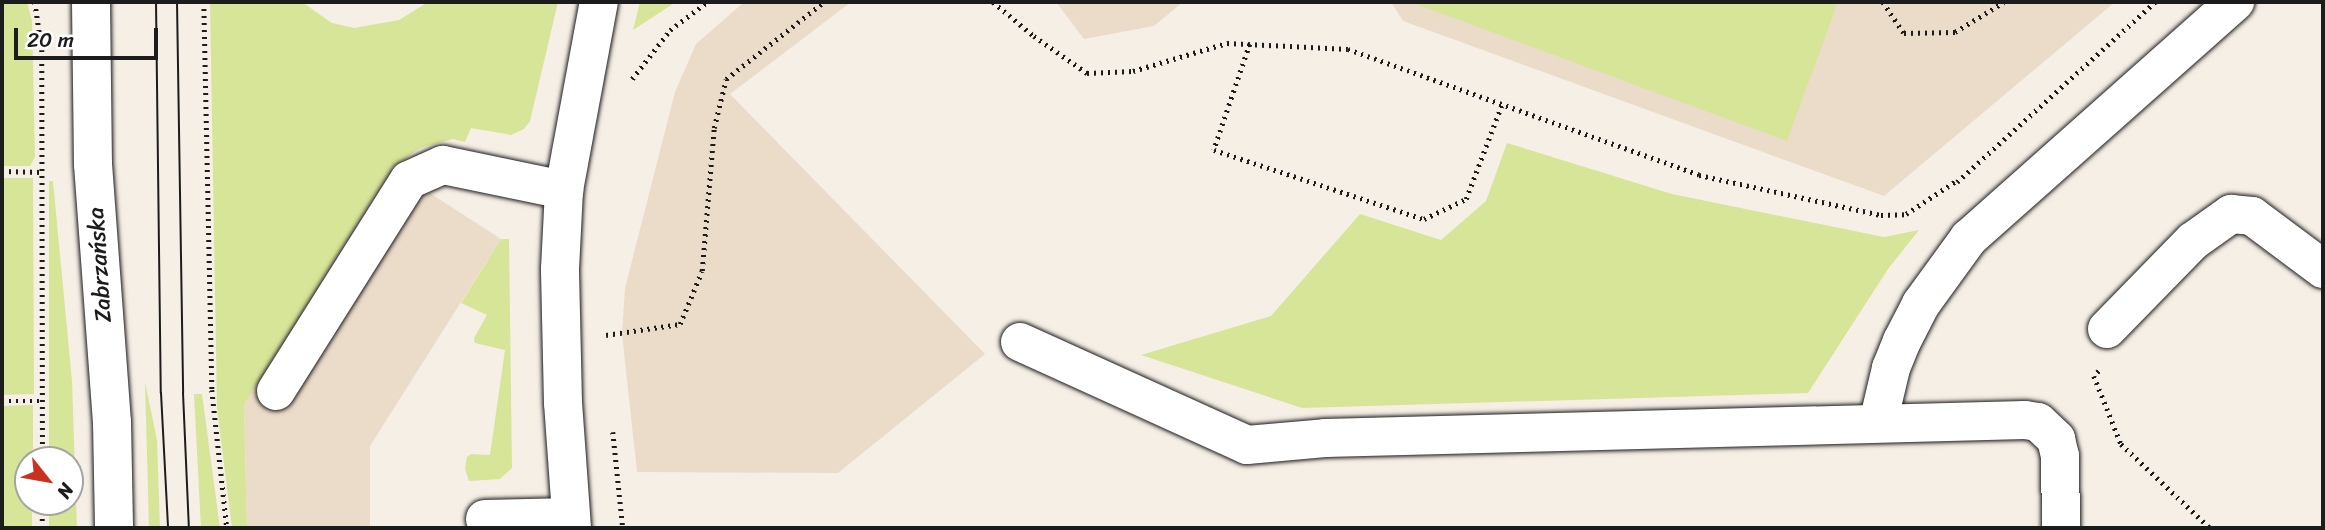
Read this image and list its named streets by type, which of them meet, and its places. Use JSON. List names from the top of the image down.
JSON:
{
  "streets": {
    "street": ["Zabrzańska"]
  },
  "scale_bar": "20 m",
  "north": "bottom right"
}
